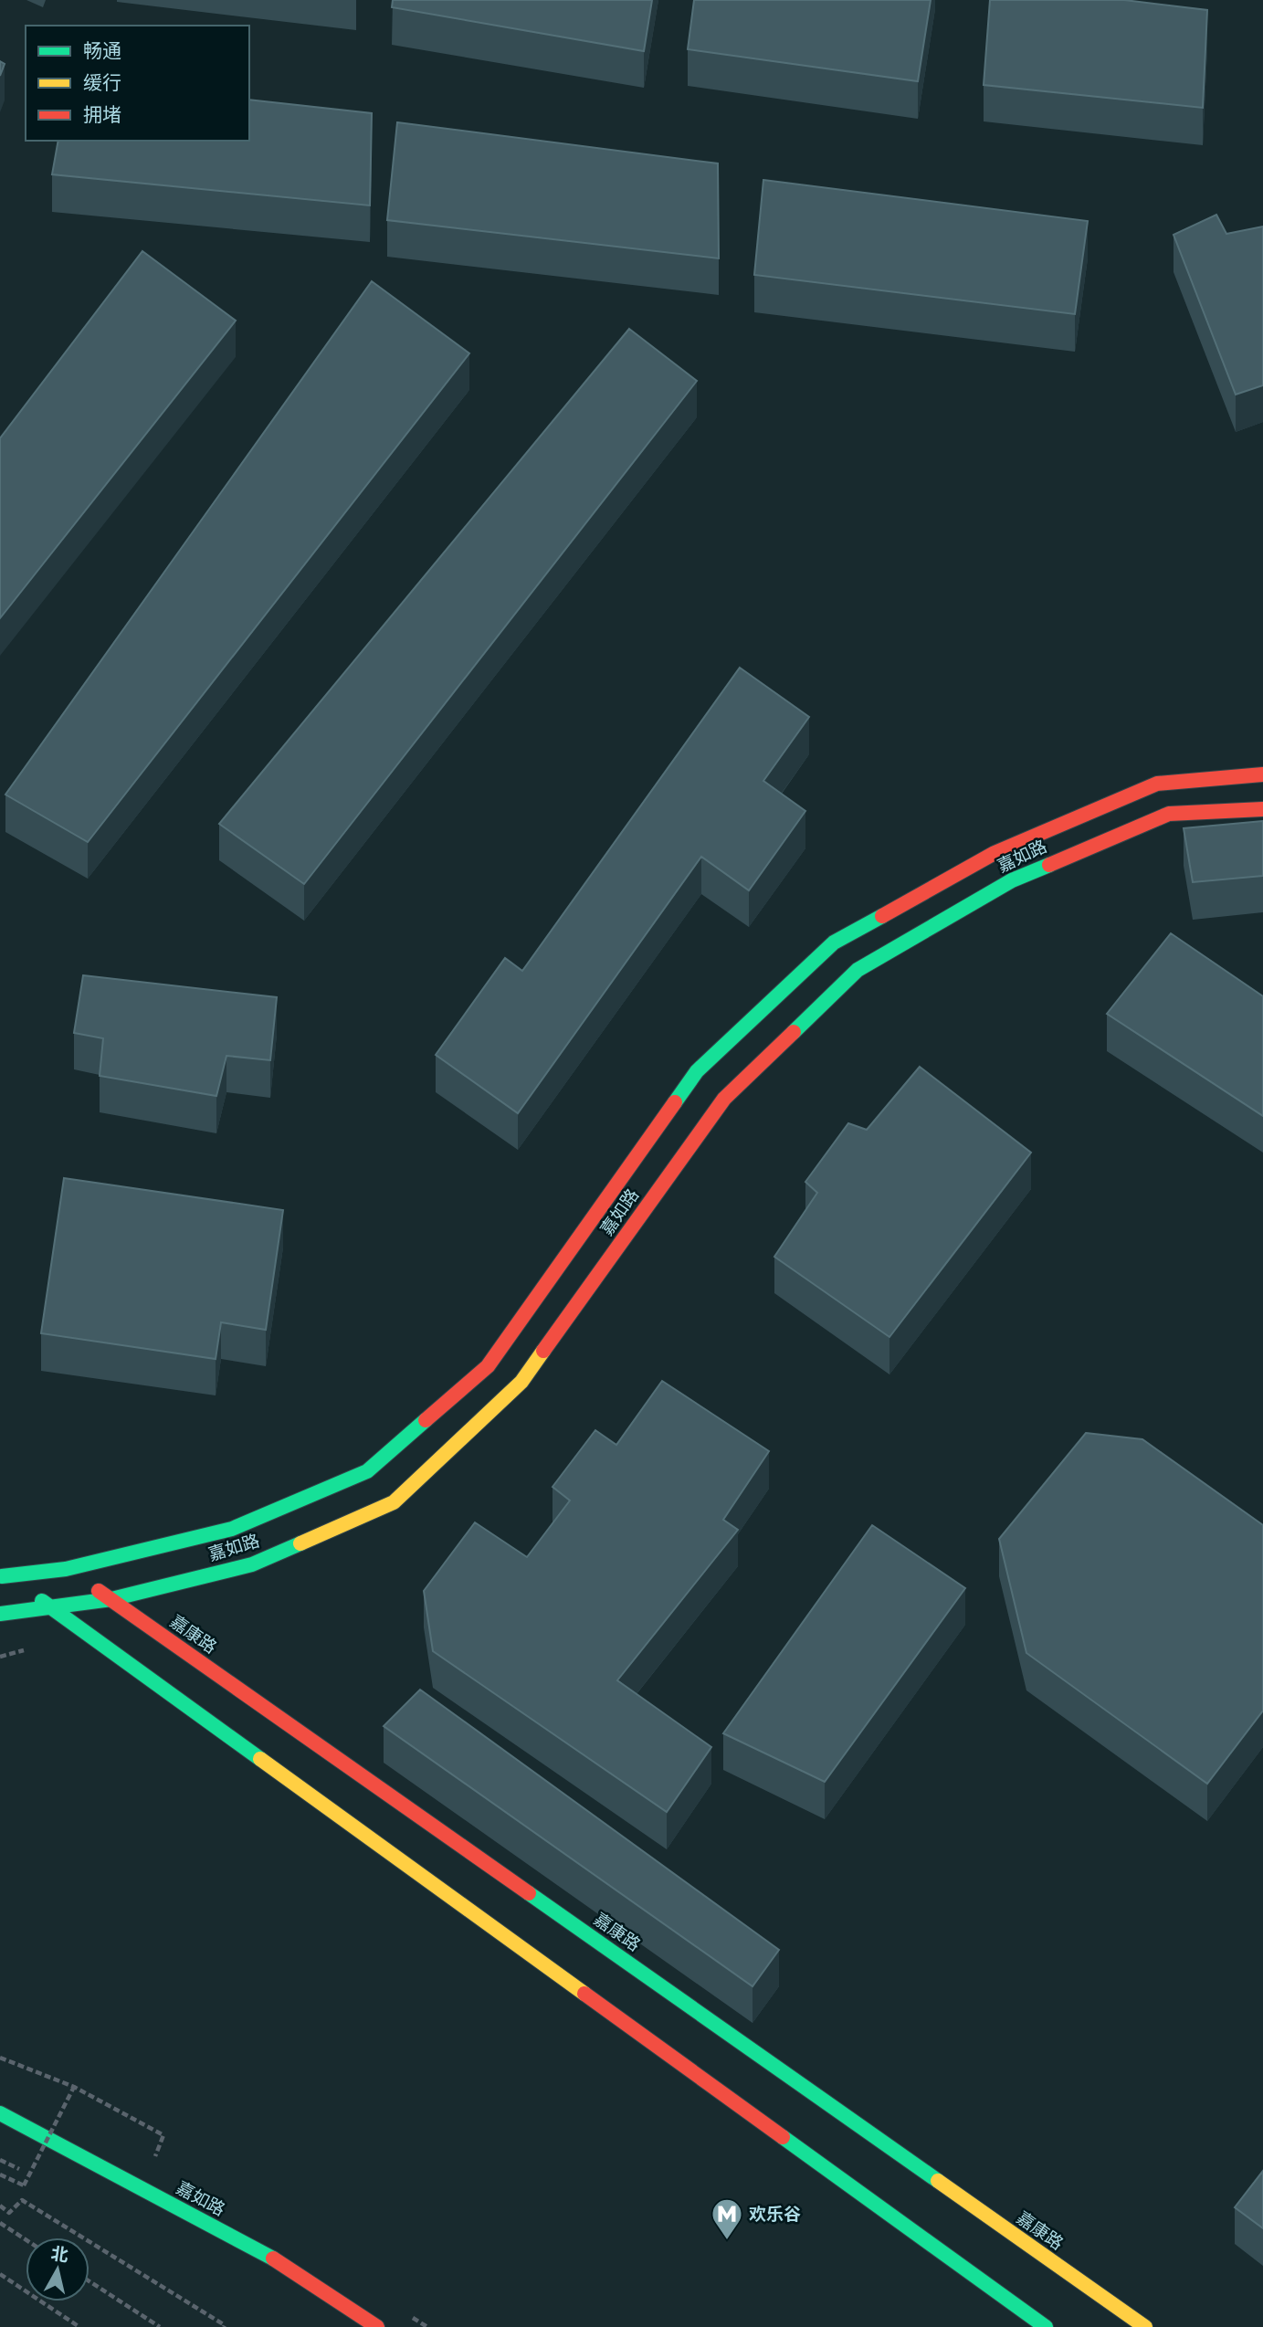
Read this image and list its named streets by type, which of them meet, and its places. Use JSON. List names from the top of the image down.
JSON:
{
  "streets": {
    "street": ["嘉如路", "嘉康路"]
  },
  "crossings": [
    ["嘉如路", "嘉康路"]
  ],
  "places": {
    "metro station": ["欢乐谷"]
  },
  "legend": ["畅通", "缓行", "拥堵"],
  "north": "top"
}
